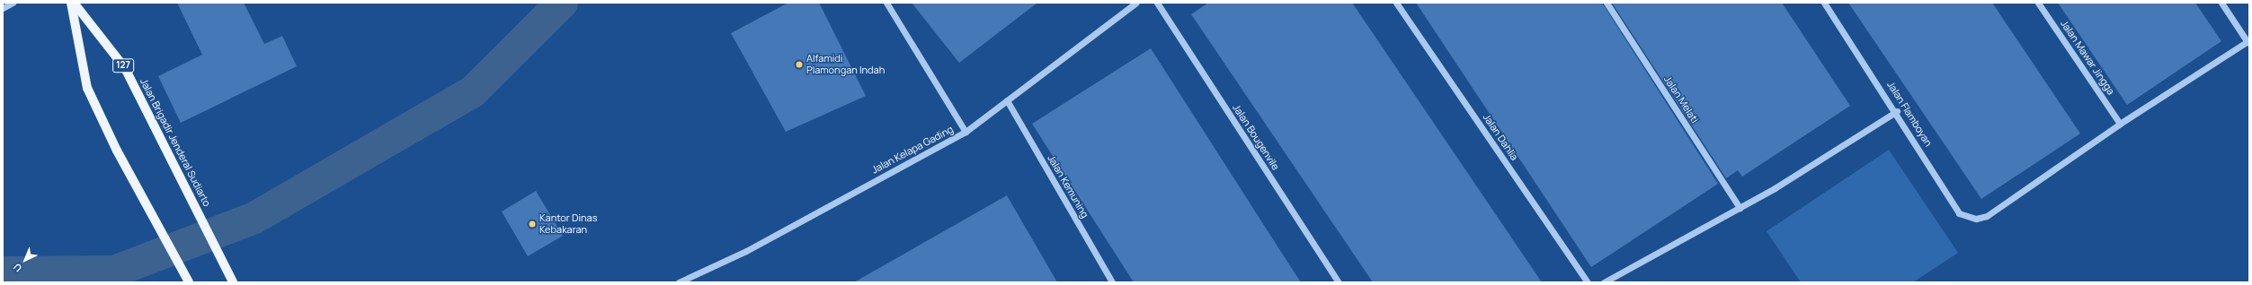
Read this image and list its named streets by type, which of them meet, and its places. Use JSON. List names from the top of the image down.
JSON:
{
  "streets": {
    "main road": ["127", "Jalan Brigadir Jenderal Sudiarto"],
    "street": [
      "Jalan Mawar Jingga",
      "Jalan Melati",
      "Jalan Flamboyan",
      "Jalan Bougenvile",
      "Jalan Dahlia",
      "Jalan Kelapa Gading",
      "Jalan Kemuning"
    ]
  },
  "crossings": [
    ["Jalan Mawar Jingga", "Jalan Flamboyan"],
    ["Jalan Kelapa Gading", "Jalan Kemuning"]
  ],
  "places": ["Alfamidi Plamongan Indah", "Kantor Dinas Kebakaran"],
  "north": "bottom left"
}
